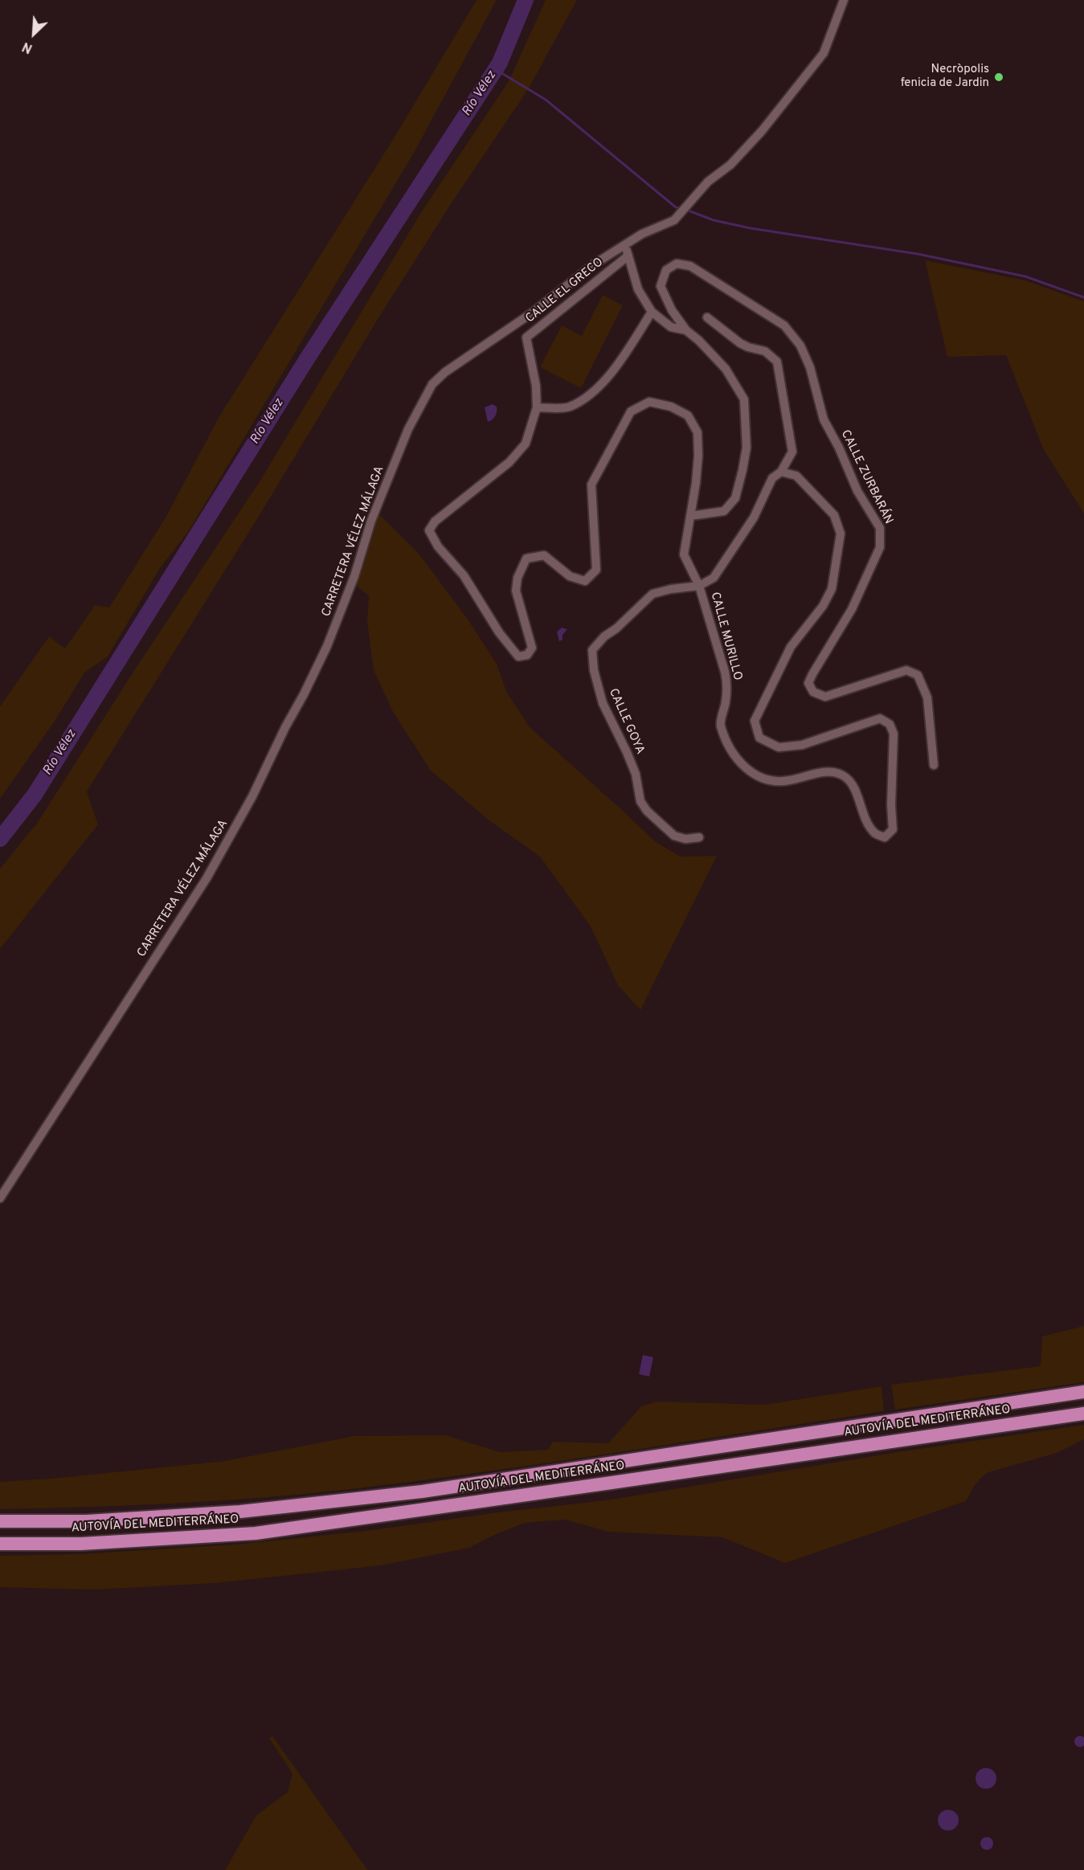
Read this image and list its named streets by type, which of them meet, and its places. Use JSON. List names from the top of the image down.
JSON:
{
  "streets": {
    "highway": ["AUTOVÍA DEL MEDITERRÁNEO"],
    "street": [
      "CALLE EL GRECO",
      "CALLE ZURBARÁN",
      "CARRETERA VÉLEZ MÁLAGA",
      "CALLE MURILLO",
      "CALLE GOYA"
    ]
  },
  "crossings": [
    ["CALLE EL GRECO", "CALLE ZURBARÁN"],
    ["CALLE ZURBARÁN", "CARRETERA VÉLEZ MÁLAGA"],
    ["CALLE MURILLO", "CALLE GOYA"]
  ],
  "water": ["Río Vélez"],
  "places": ["Necròpolis fenicia de Jardin"],
  "north": "bottom left"
}
